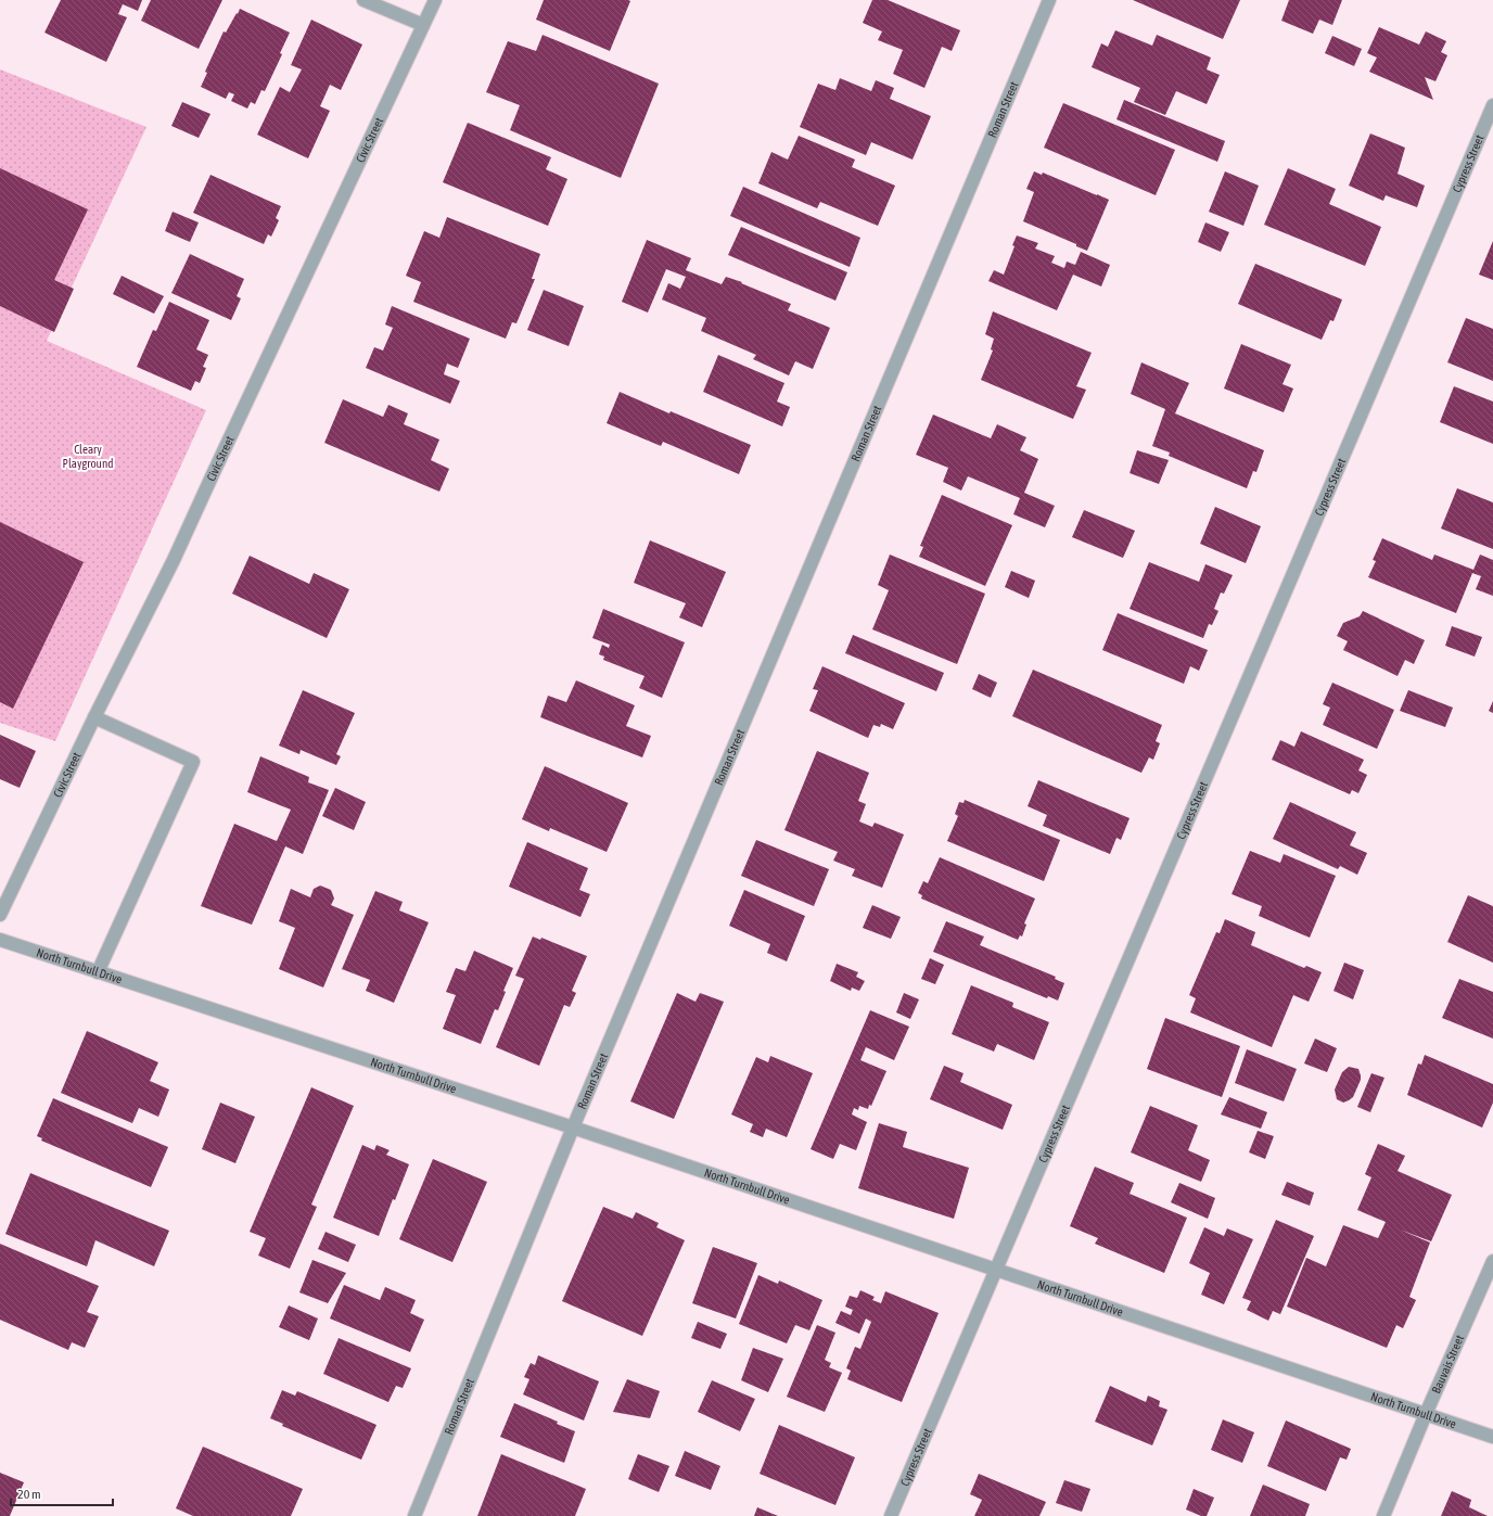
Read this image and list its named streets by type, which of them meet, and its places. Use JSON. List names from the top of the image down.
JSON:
{
  "streets": {
    "street": [
      "Roman Street",
      "Civic Street",
      "Cypress Street",
      "North Turnbull Drive",
      "Bauvais Street"
    ]
  },
  "crossings": [
    ["Roman Street", "North Turnbull Drive"],
    ["Cypress Street", "North Turnbull Drive"],
    ["North Turnbull Drive", "Bauvais Street"]
  ],
  "parks": ["Cleary Playground"],
  "scale_bar": "20 m"
}
